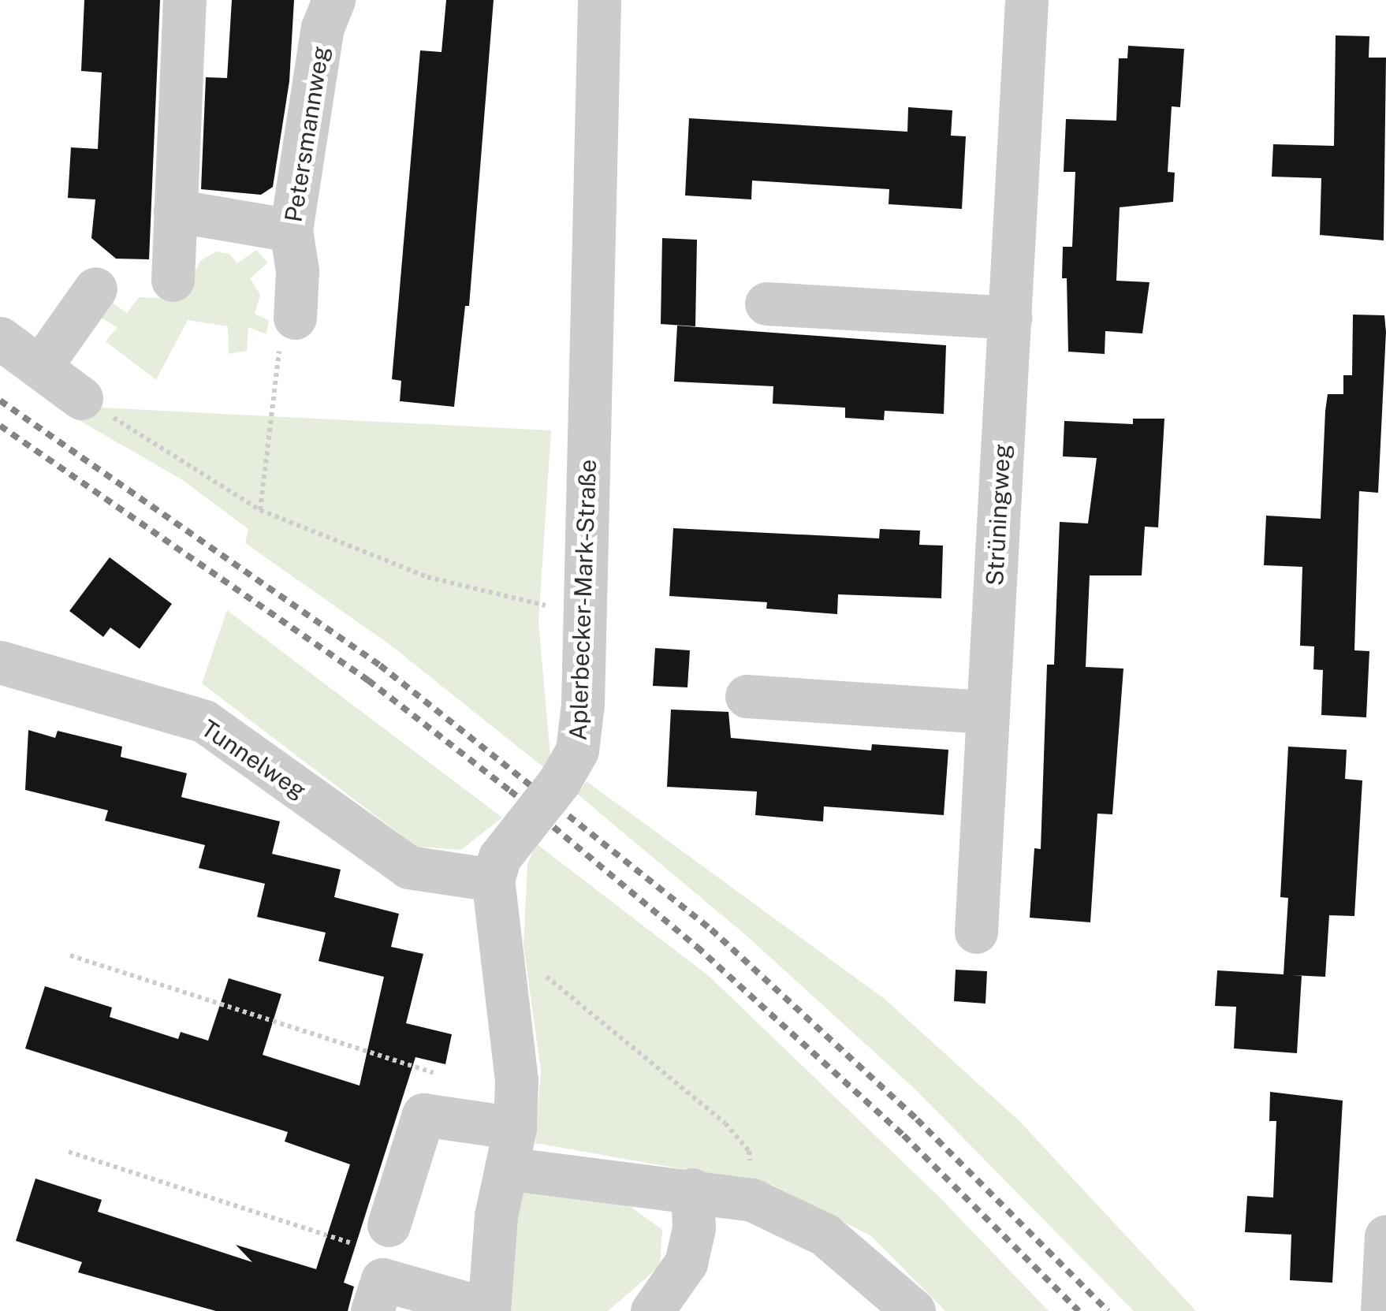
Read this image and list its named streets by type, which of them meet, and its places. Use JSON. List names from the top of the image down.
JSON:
{
  "streets": {
    "street": [
      "Petersmannweg",
      "Strüningweg",
      "Aplerbecker-Mark-Straße",
      "Tunnelweg"
    ]
  },
  "crossings": [
    ["Aplerbecker-Mark-Straße", "Tunnelweg"]
  ]
}
